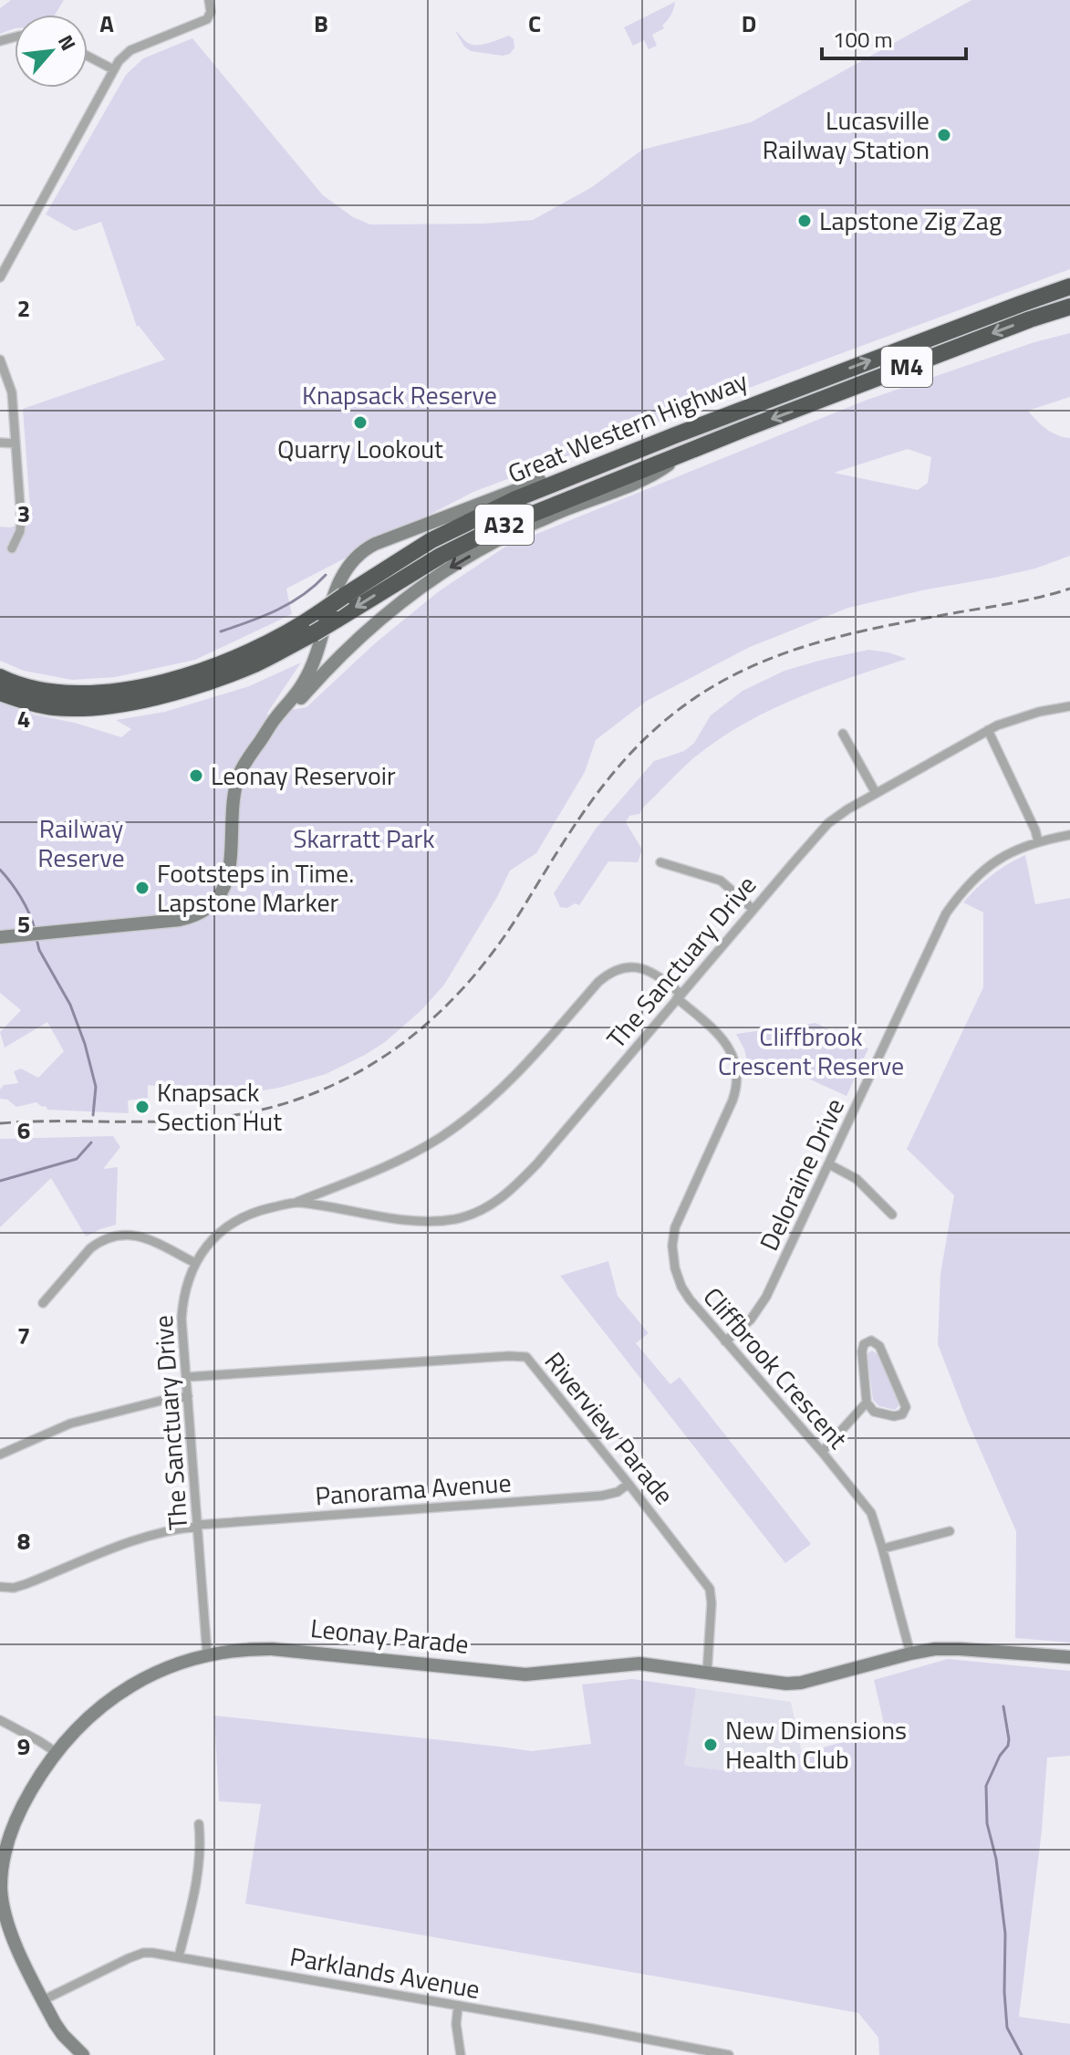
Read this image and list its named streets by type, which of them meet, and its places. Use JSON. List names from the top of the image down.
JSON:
{
  "streets": {
    "highway": ["M4", "Great Western Highway", "A32"],
    "main road": ["Leonay Parade"],
    "street": [
      "The Sanctuary Drive",
      "Deloraine Drive",
      "Cliffbrook Crescent",
      "Riverview Parade",
      "Panorama Avenue",
      "Parklands Avenue"
    ]
  },
  "crossings": [
    ["M4", "Great Western Highway"],
    ["The Sanctuary Drive", "Cliffbrook Crescent"],
    ["The Sanctuary Drive", "Riverview Parade"],
    ["The Sanctuary Drive", "Panorama Avenue"],
    ["The Sanctuary Drive", "Leonay Parade"],
    ["Deloraine Drive", "Cliffbrook Crescent"],
    ["Cliffbrook Crescent", "Leonay Parade"],
    ["Riverview Parade", "Panorama Avenue"],
    ["Riverview Parade", "Leonay Parade"],
    ["Leonay Parade", "Parklands Avenue"]
  ],
  "parks": [
    "Knapsack Reserve",
    "Railway Reserve",
    "Skarratt Park",
    "Cliffbrook Crescent Reserve"
  ],
  "places": [
    "Lucasville Railway Station",
    "Lapstone Zig Zag",
    "Quarry Lookout",
    "Leonay Reservoir",
    "Footsteps in Time. Lapstone Marker",
    "Knapsack Section Hut",
    "New Dimensions Health Club"
  ],
  "scale_bar": "100 m",
  "north": "top right",
  "grid": {
    "columns": [
      "A",
      "B",
      "C",
      "D"
    ],
    "rows": [
      "2",
      "3",
      "4",
      "5",
      "6",
      "7",
      "8",
      "9"
    ]
  }
}
